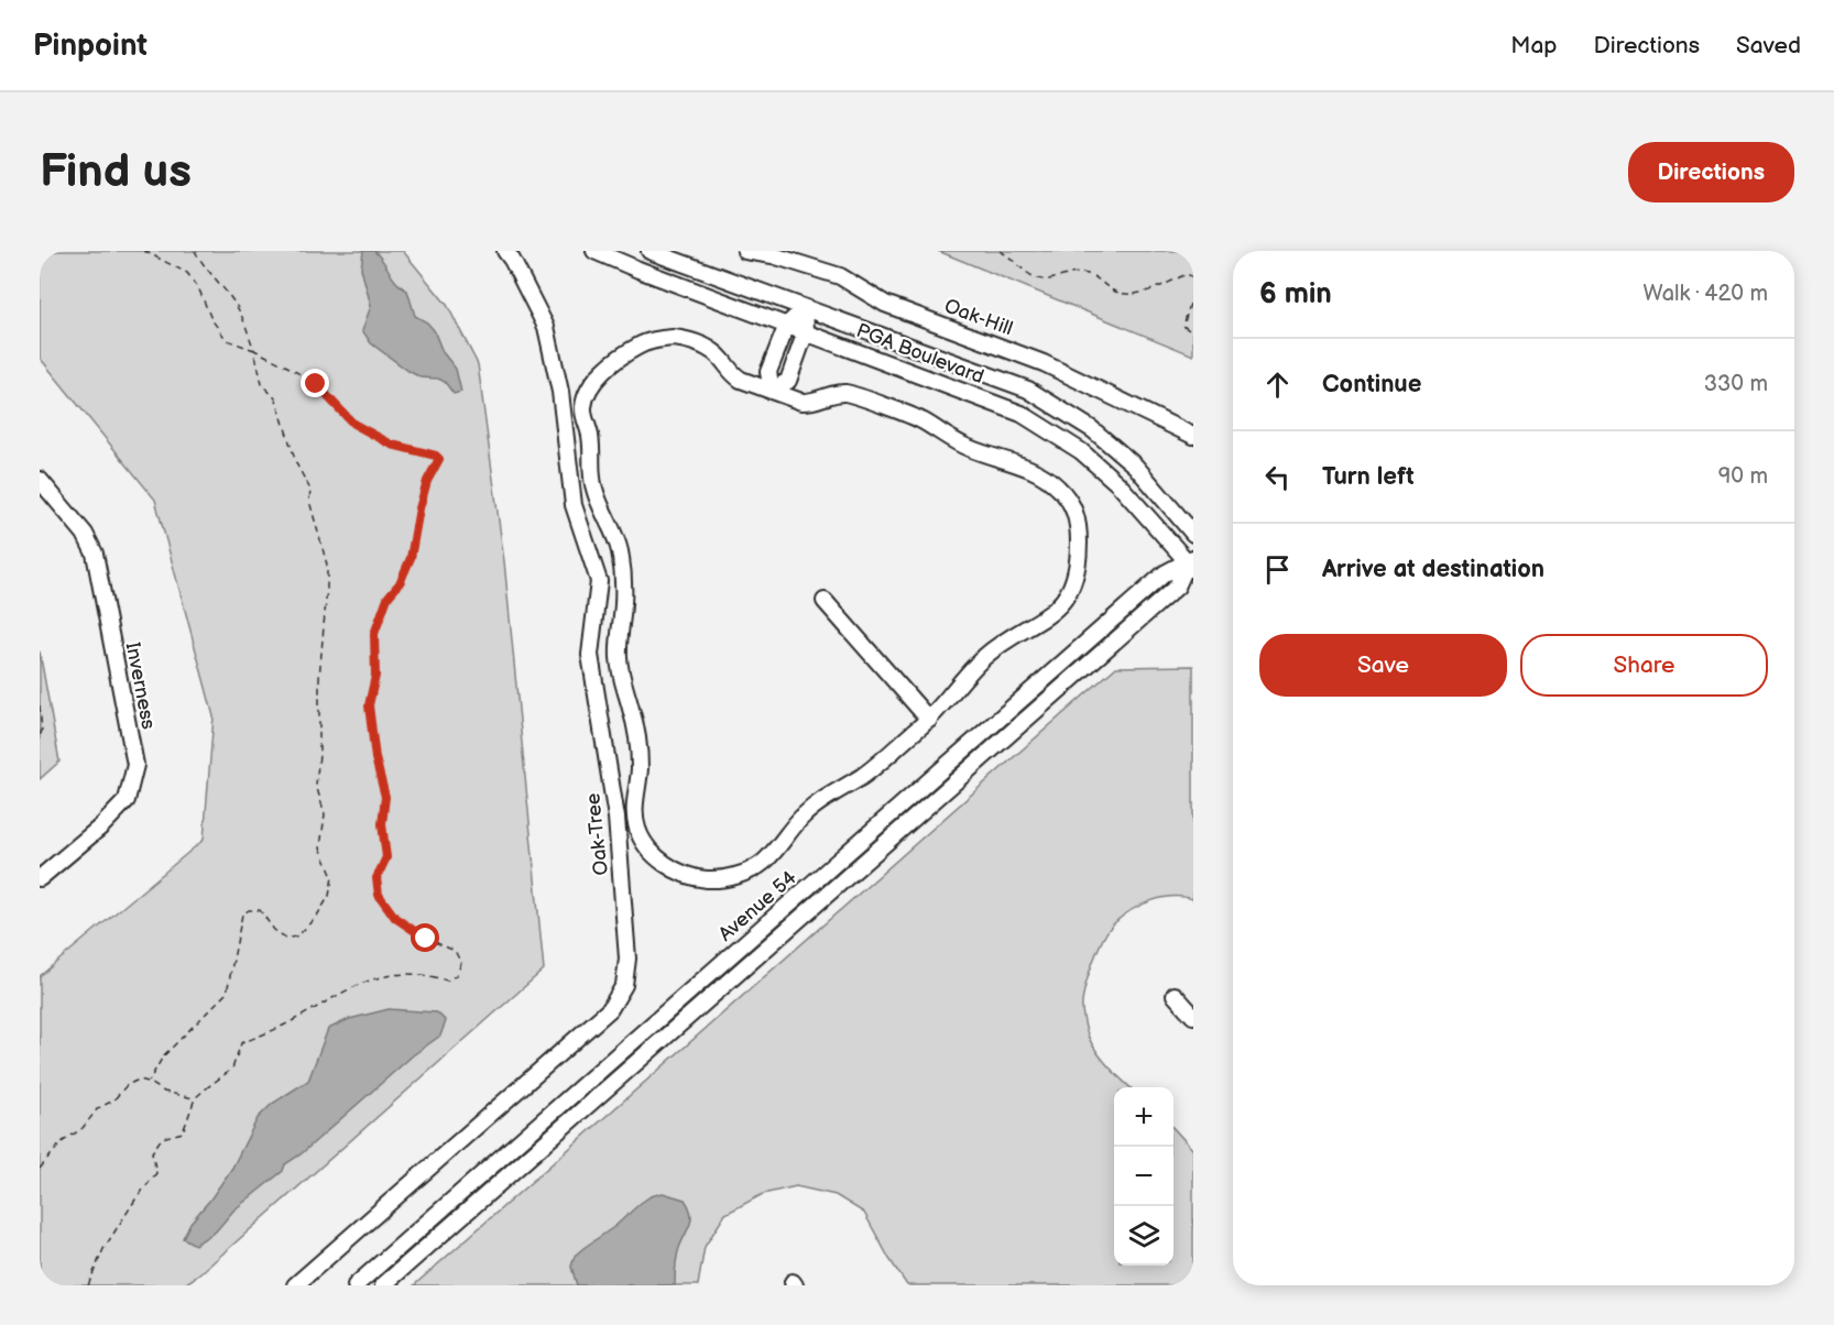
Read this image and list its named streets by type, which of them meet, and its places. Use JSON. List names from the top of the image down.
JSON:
{
  "streets": {
    "street": [
      "Oak-Hill",
      "PGA Boulevard",
      "Inverness",
      "Oak-Tree",
      "Avenue 54"
    ]
  },
  "crossings": [
    ["PGA Boulevard", "Avenue 54"]
  ],
  "page": {
    "header": "Pinpoint",
    "nav": ["Map", "Directions", "Saved"],
    "buttons": [
      "Directions",
      ["Save", "Share"]
    ],
    "title": "Find us",
    "heading": ["6 min", "Walk · 420 m"],
    "list": [
      ["Continue", "330 m"],
      ["Turn left", "90 m"],
      "Arrive at destination"
    ],
    "map_buttons": ["+", "−"]
  }
}
